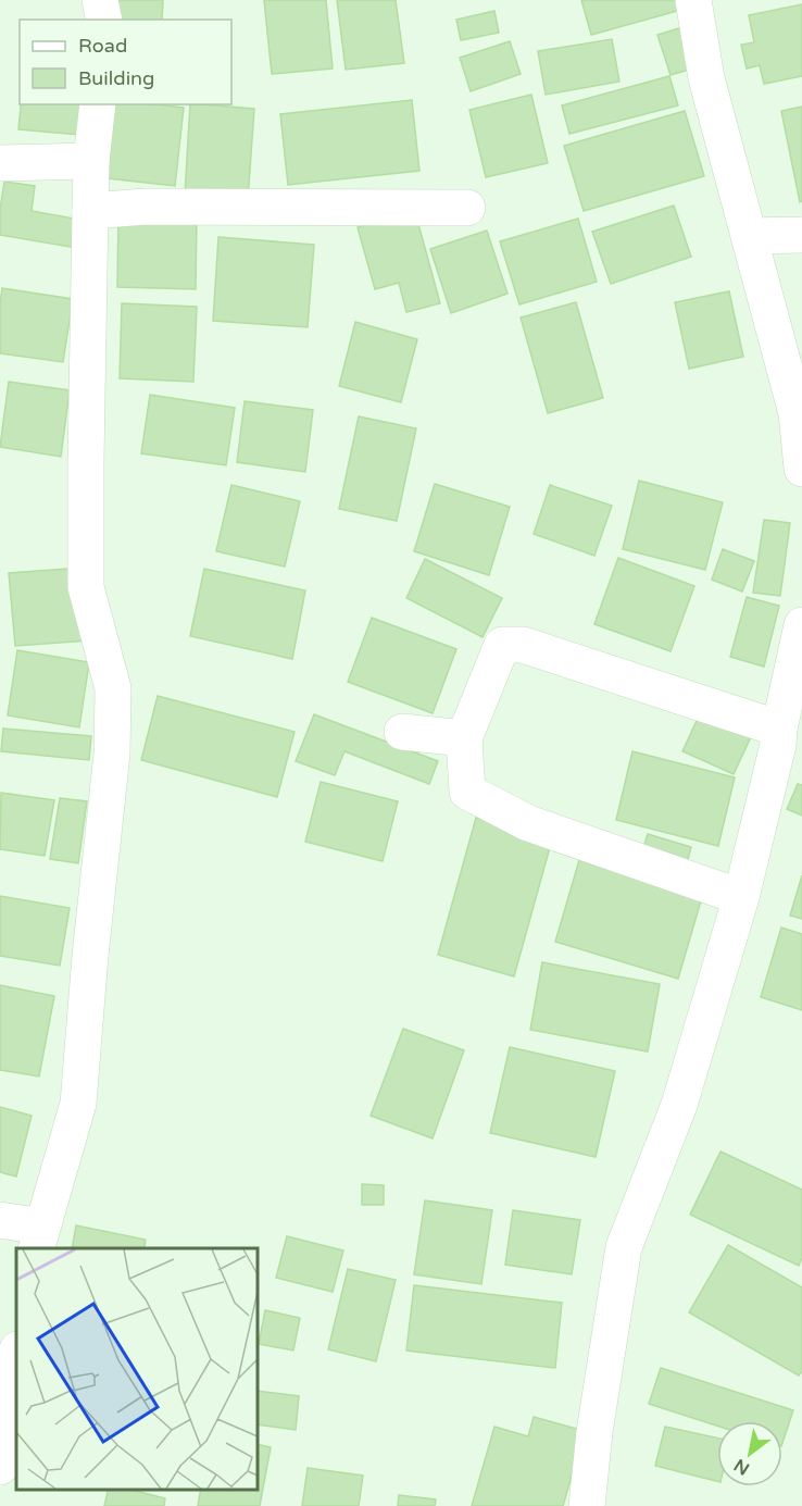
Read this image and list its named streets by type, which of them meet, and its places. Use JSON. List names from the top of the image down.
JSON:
{
  "legend": ["Road", "Building"],
  "north": "bottom left"
}
